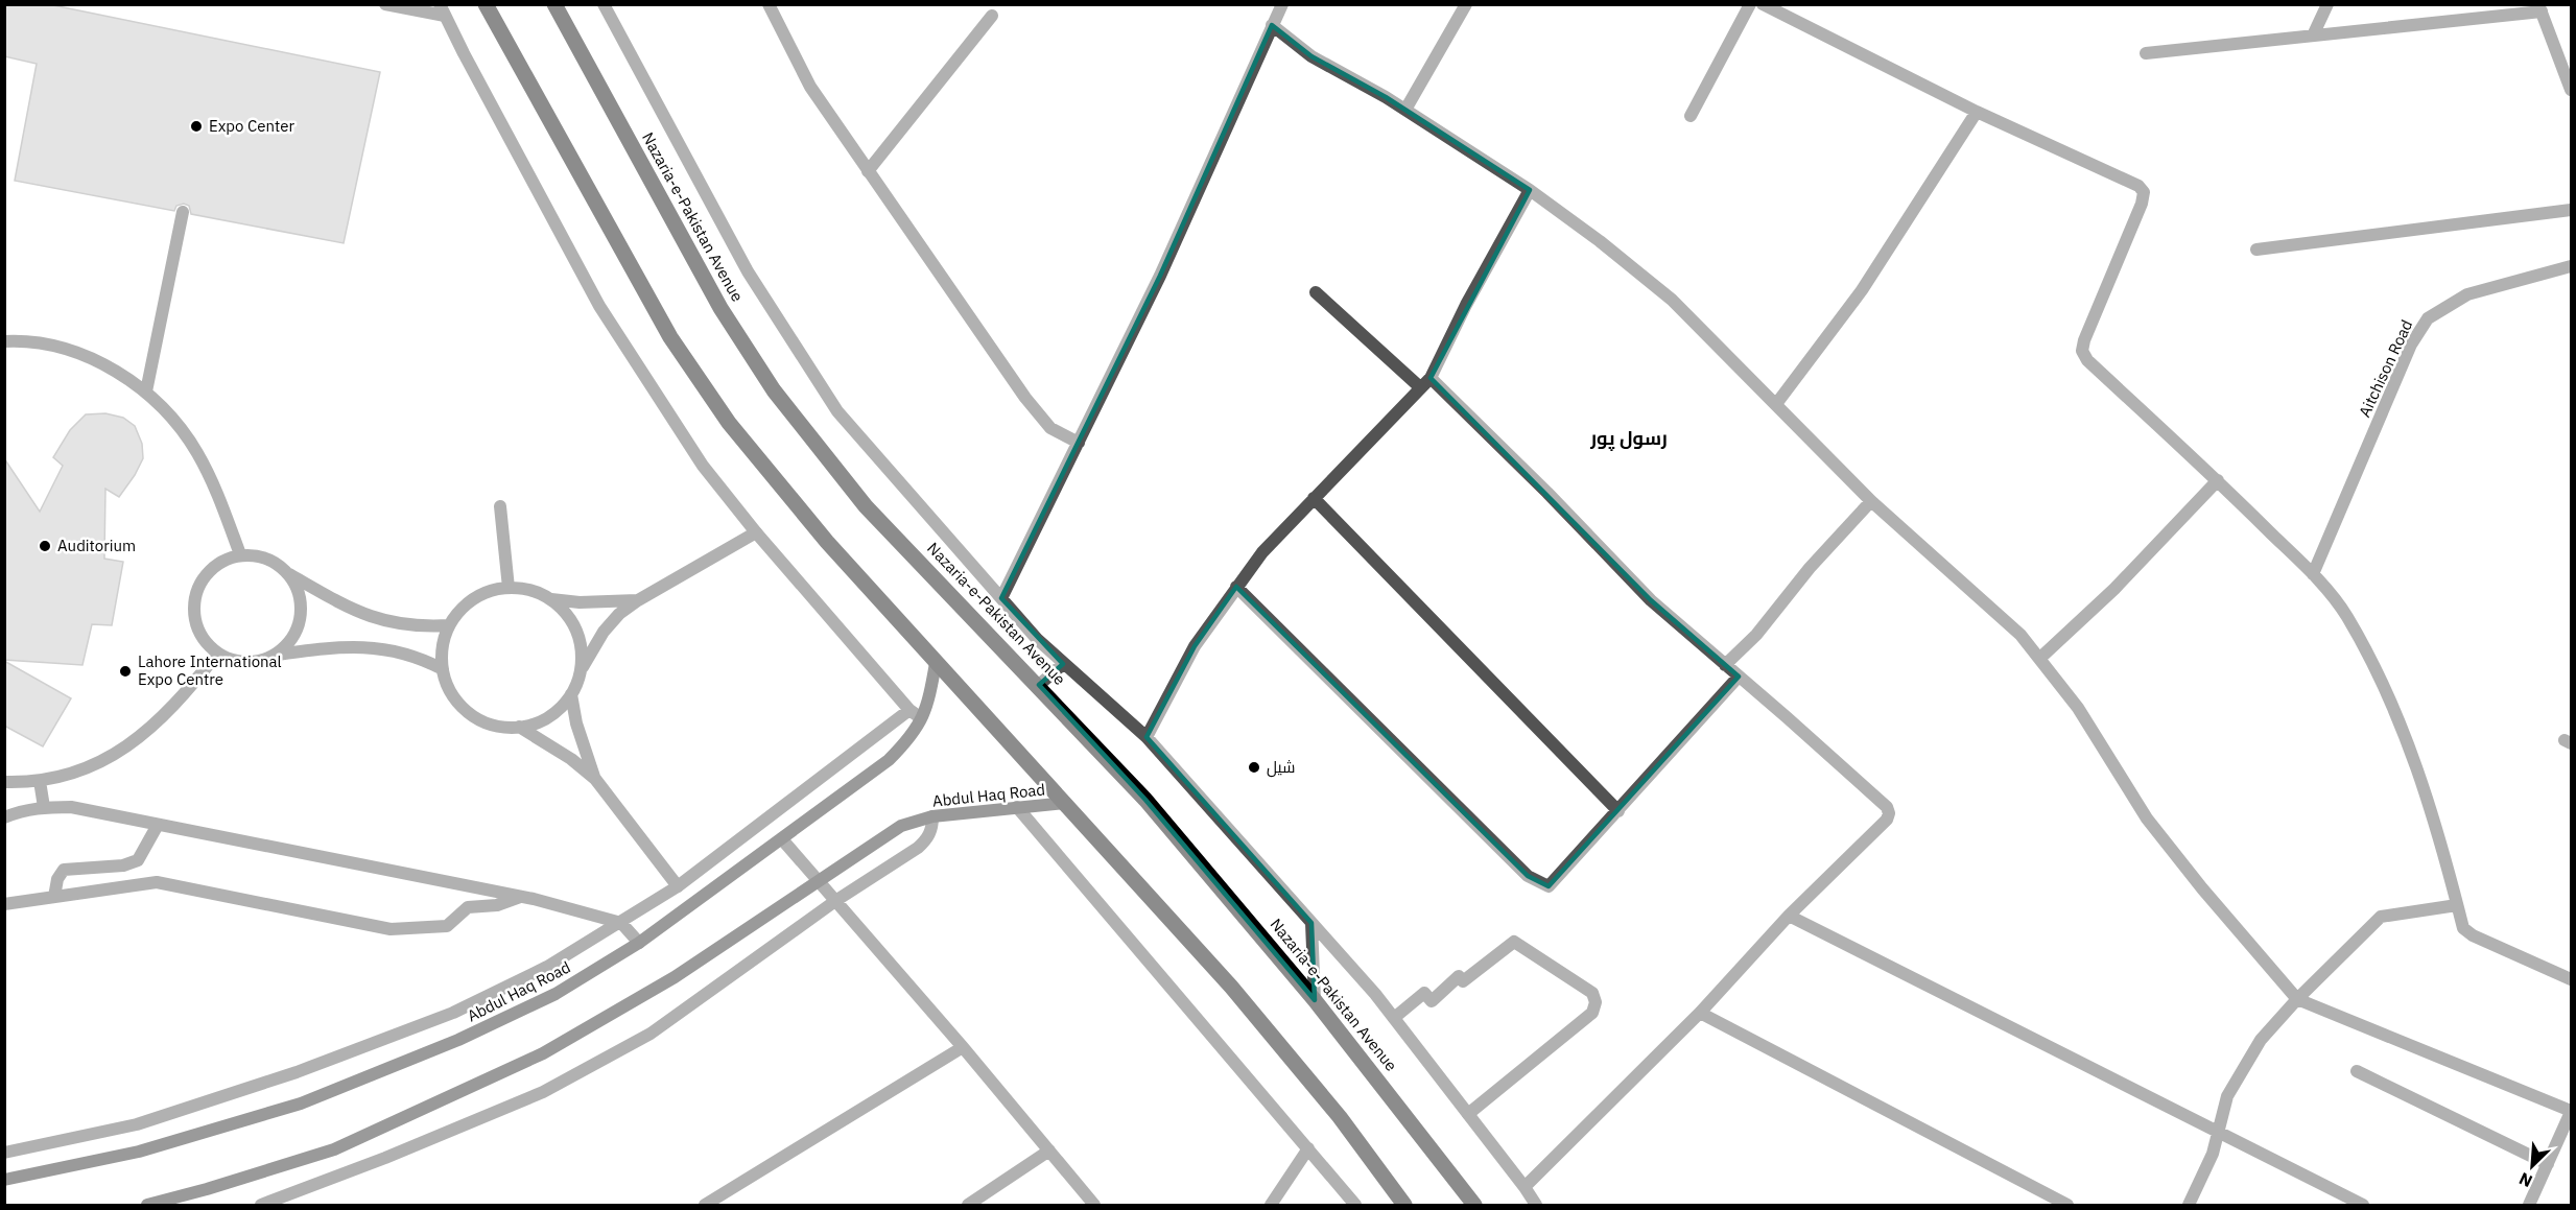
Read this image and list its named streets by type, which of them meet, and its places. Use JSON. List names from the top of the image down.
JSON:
{
  "streets": {
    "main road": ["Nazaria-e-Pakistan Avenue", "Abdul Haq Road"],
    "street": ["Aitchison Road"]
  },
  "districts": ["رسول پور"],
  "places": [
    "Expo Center",
    "Auditorium",
    "Lahore International Expo Centre",
    "شیل"
  ],
  "north": "bottom left"
}
